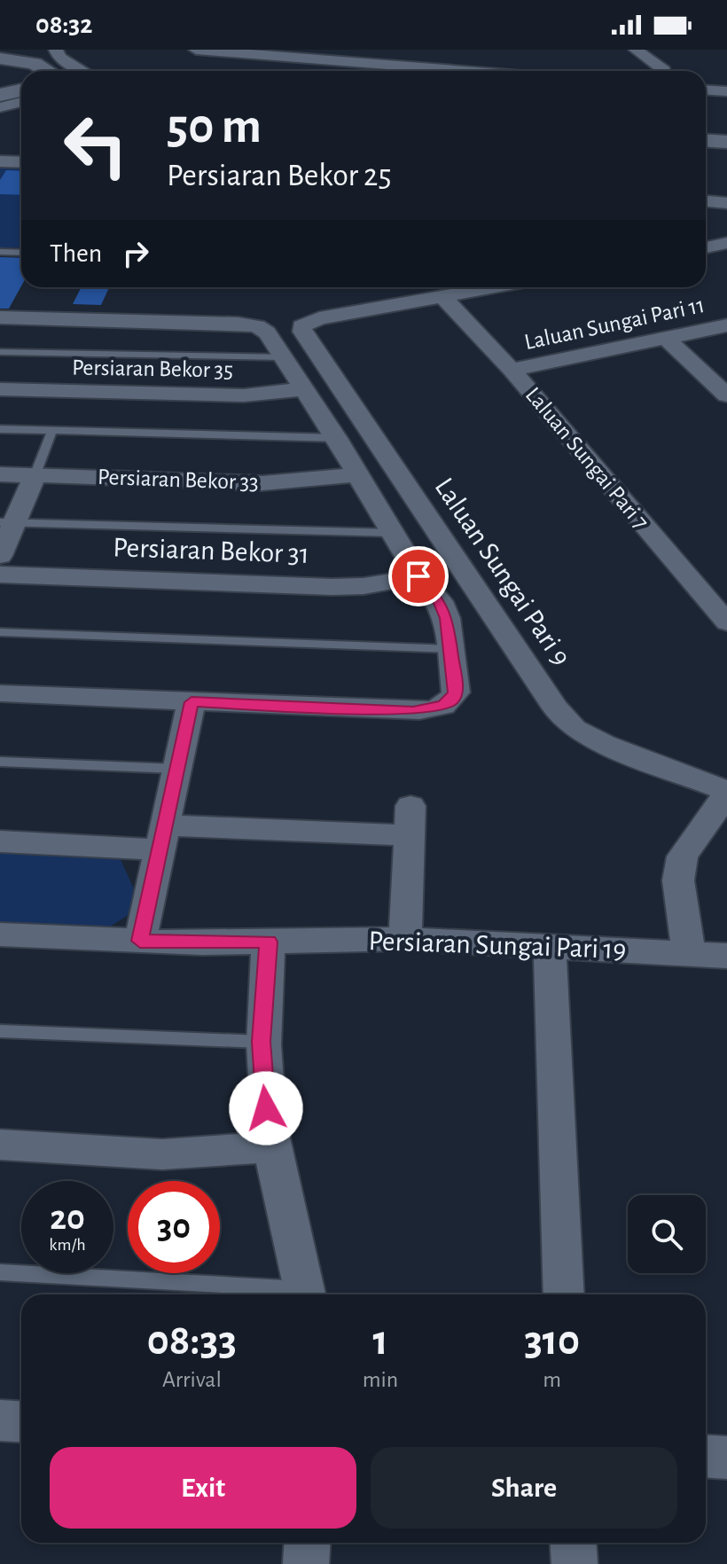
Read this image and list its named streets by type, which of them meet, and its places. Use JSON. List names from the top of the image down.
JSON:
{
  "streets": {
    "street": [
      "Laluan Sungai Pari 11",
      "Persiaran Bekor 35",
      "Laluan Sungai Pari 7",
      "Persiaran Bekor 33",
      "Persiaran Bekor 31",
      "Laluan Sungai Pari 9",
      "Persiaran Sungai Pari 19"
    ]
  },
  "crossings": [
    ["Laluan Sungai Pari 11", "Laluan Sungai Pari 7"]
  ],
  "page": {
    "status": "08:32",
    "turn": ["50 m", "Persiaran Bekor 25"],
    "then": "Then",
    "speed": "20 km/h",
    "limit": "30",
    "eta": [
      "08:33",
      "Arrival",
      "1",
      "min",
      "310",
      "m"
    ],
    "buttons": ["Exit", "Share"]
  }
}
